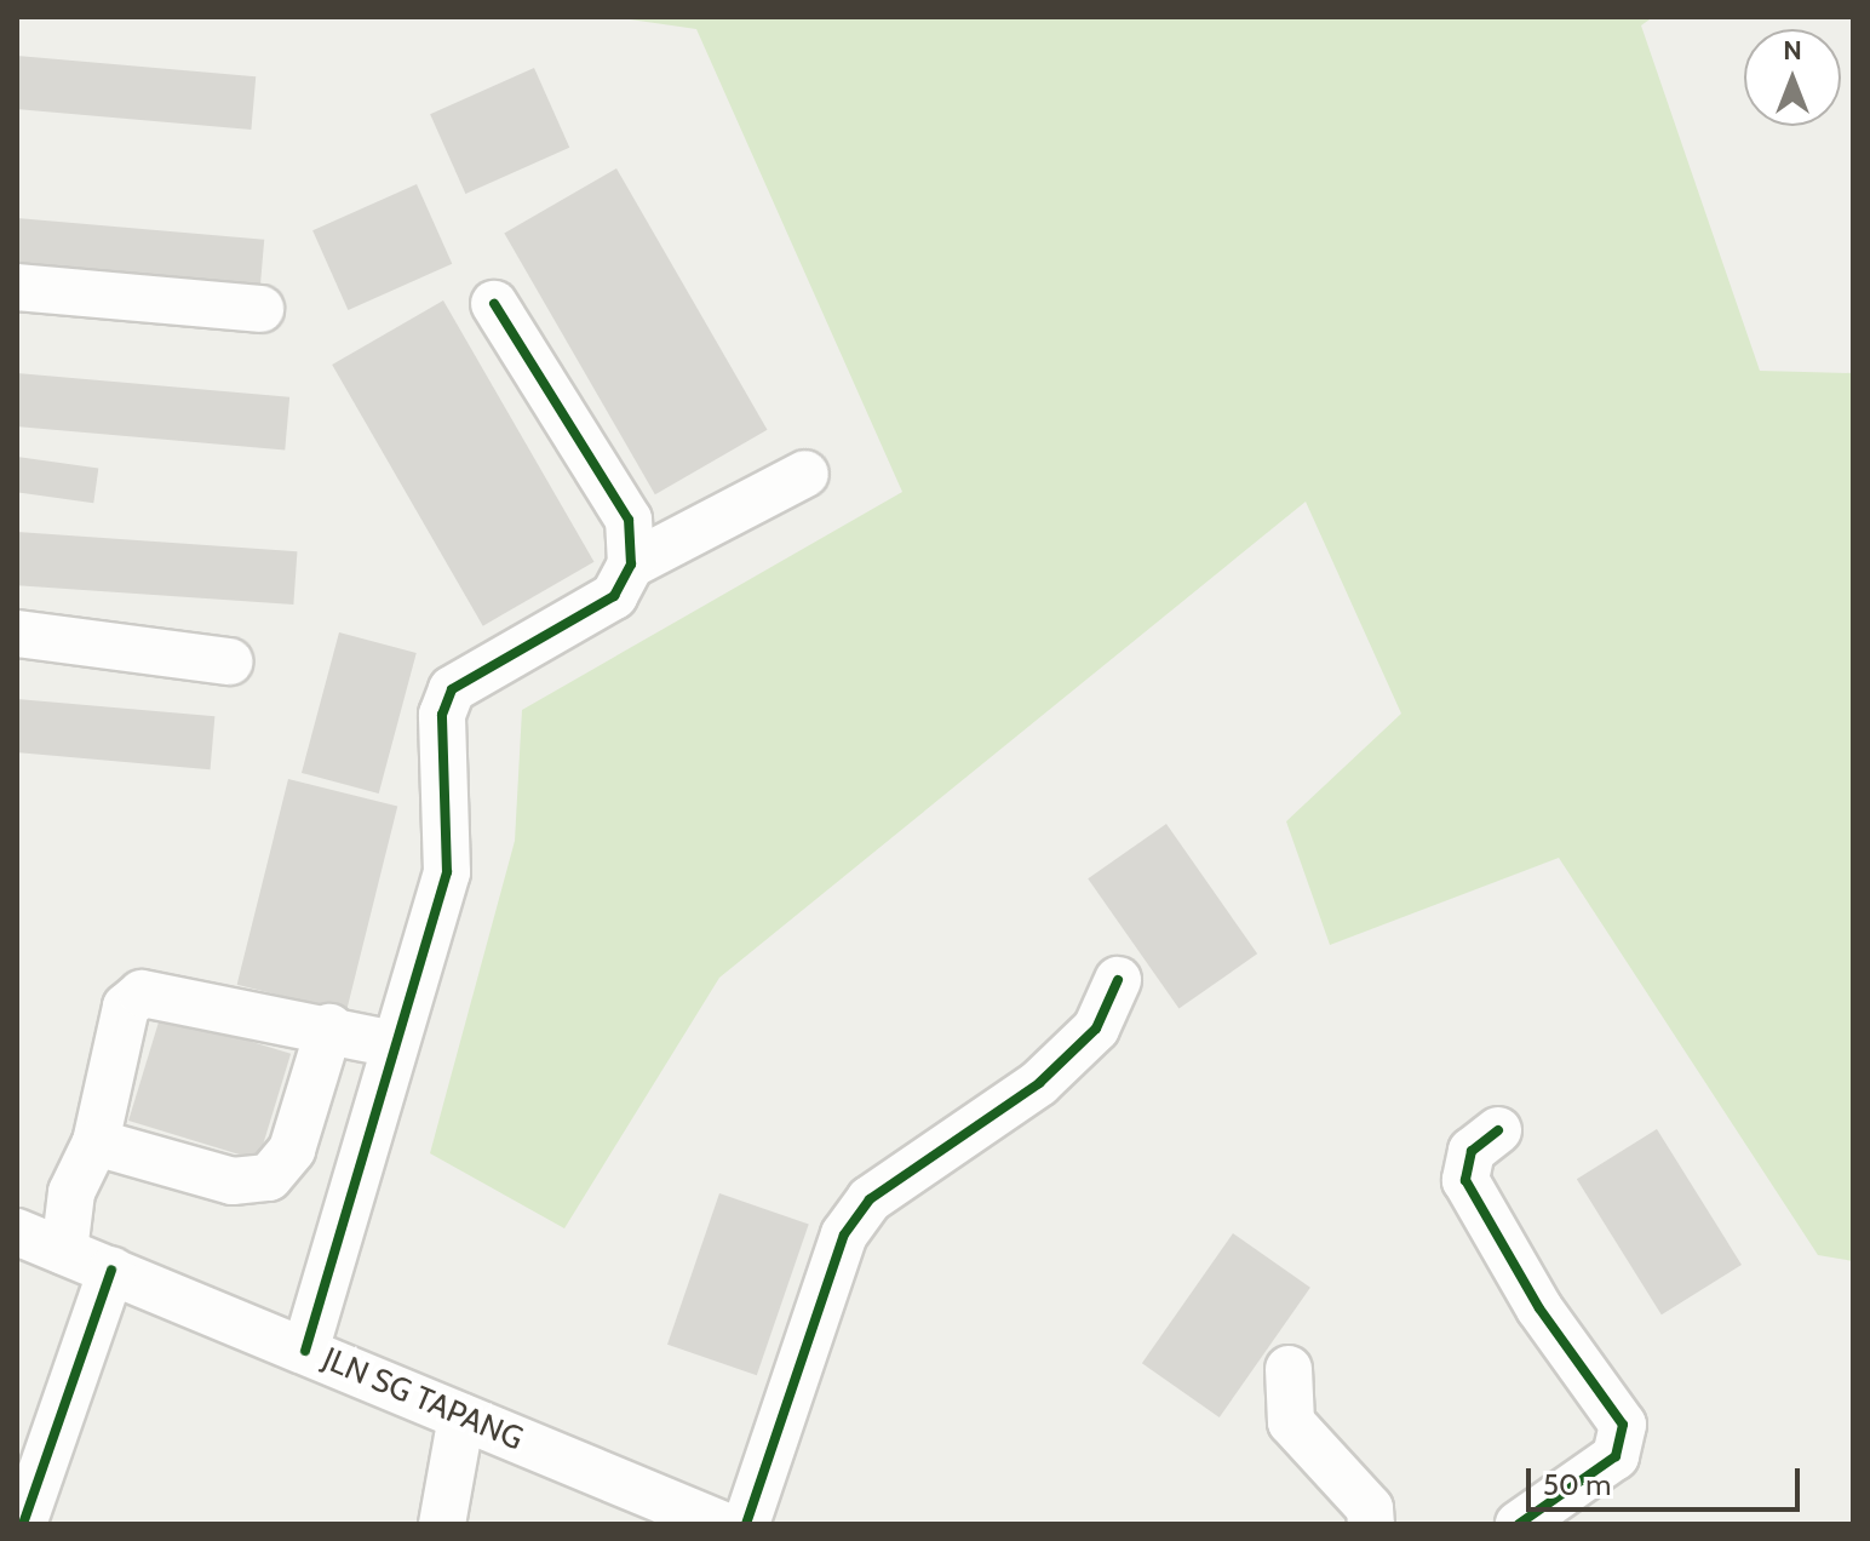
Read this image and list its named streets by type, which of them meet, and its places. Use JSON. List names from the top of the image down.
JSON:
{
  "streets": {
    "street": ["JLN SG TAPANG"]
  },
  "scale_bar": "50 m",
  "north": "top"
}
